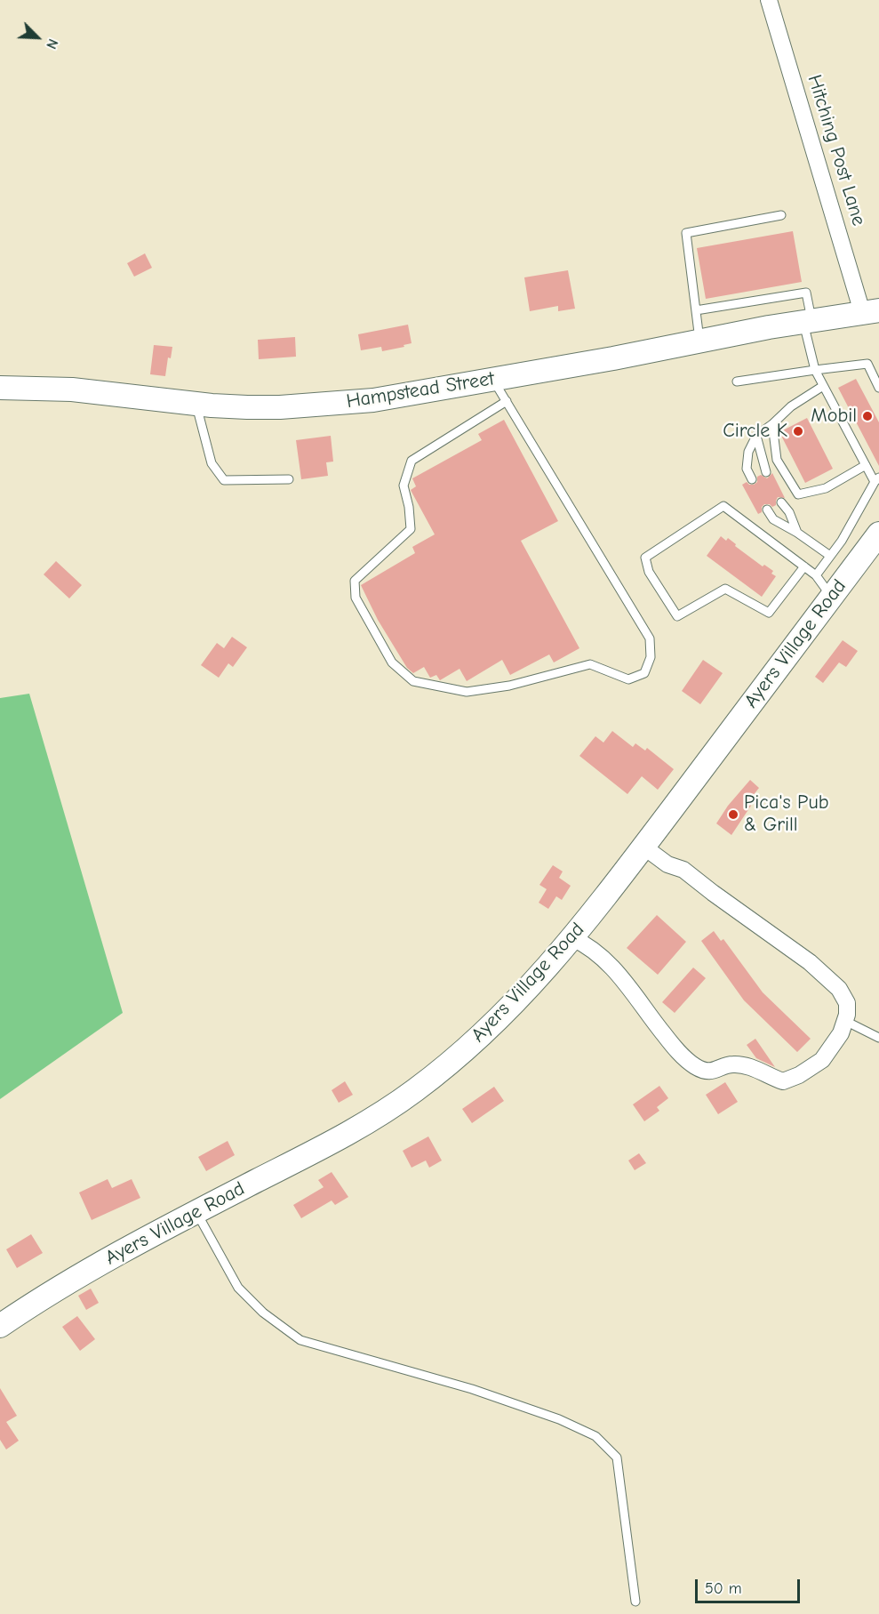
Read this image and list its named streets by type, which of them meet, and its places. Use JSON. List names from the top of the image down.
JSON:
{
  "streets": {
    "main road": ["Hampstead Street", "Ayers Village Road"],
    "street": ["Hitching Post Lane"]
  },
  "crossings": [
    ["Hitching Post Lane", "Hampstead Street"]
  ],
  "places": ["Mobil", "Circle K", "Pica's Pub & Grill"],
  "scale_bar": "50 m",
  "north": "bottom right"
}
